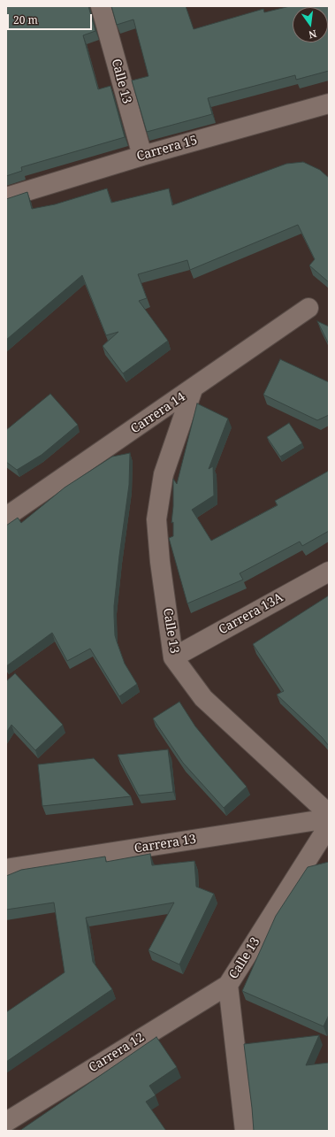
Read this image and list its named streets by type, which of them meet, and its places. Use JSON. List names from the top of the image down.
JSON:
{
  "streets": {
    "street": [
      "Calle 13",
      "Carrera 15",
      "Carrera 14",
      "Carrera 13A",
      "Carrera 13",
      "Carrera 12"
    ]
  },
  "crossings": [
    ["Calle 13", "Carrera 15"],
    ["Calle 13", "Carrera 14"],
    ["Calle 13", "Carrera 13A"],
    ["Calle 13", "Carrera 12"]
  ],
  "scale_bar": "20 m",
  "north": "bottom"
}
